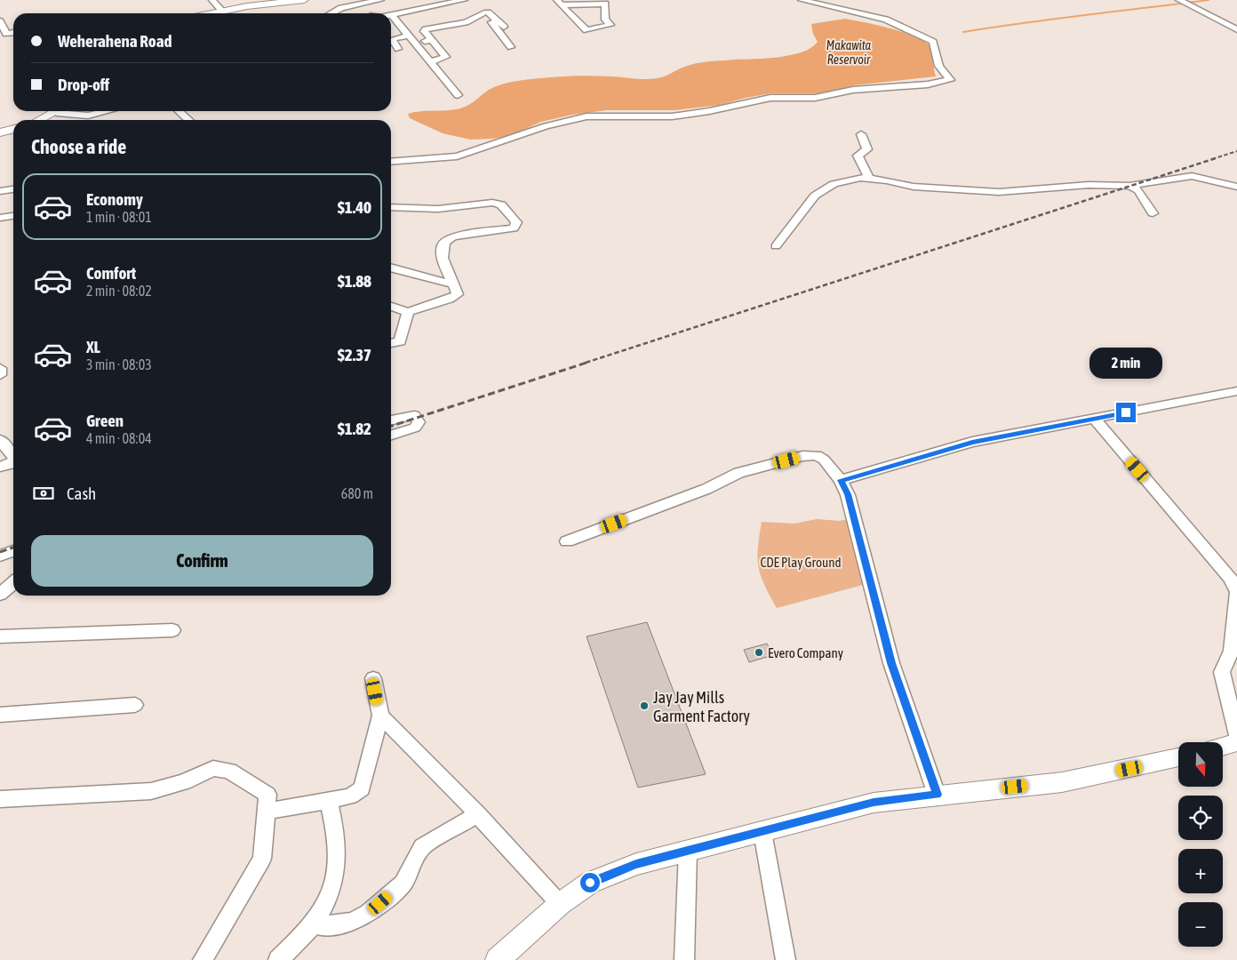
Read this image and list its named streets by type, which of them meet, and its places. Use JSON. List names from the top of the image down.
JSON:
{
  "water": ["Makawita Reservoir"],
  "parks": ["CDE Play Ground"],
  "places": ["Evero Company", "Jay Jay Mills Garment Factory"],
  "north": "bottom",
  "page": {
    "banner": ["Weherahena Road", "Drop-off"],
    "heading": "Choose a ride",
    "list": [
      {
        "name": "Economy",
        "note": "1 min · 08:01",
        "value": "$1.40"
      },
      {
        "name": "Comfort",
        "note": "2 min · 08:02",
        "value": "$1.88"
      },
      {
        "name": "XL",
        "note": "3 min · 08:03",
        "value": "$2.37"
      },
      {
        "name": "Green",
        "note": "4 min · 08:04",
        "value": "$1.82"
      }
    ],
    "bubble": "2 min",
    "pay": ["Cash", "680 m"],
    "buttons": "Confirm",
    "map_buttons": ["+", "−"]
  }
}
